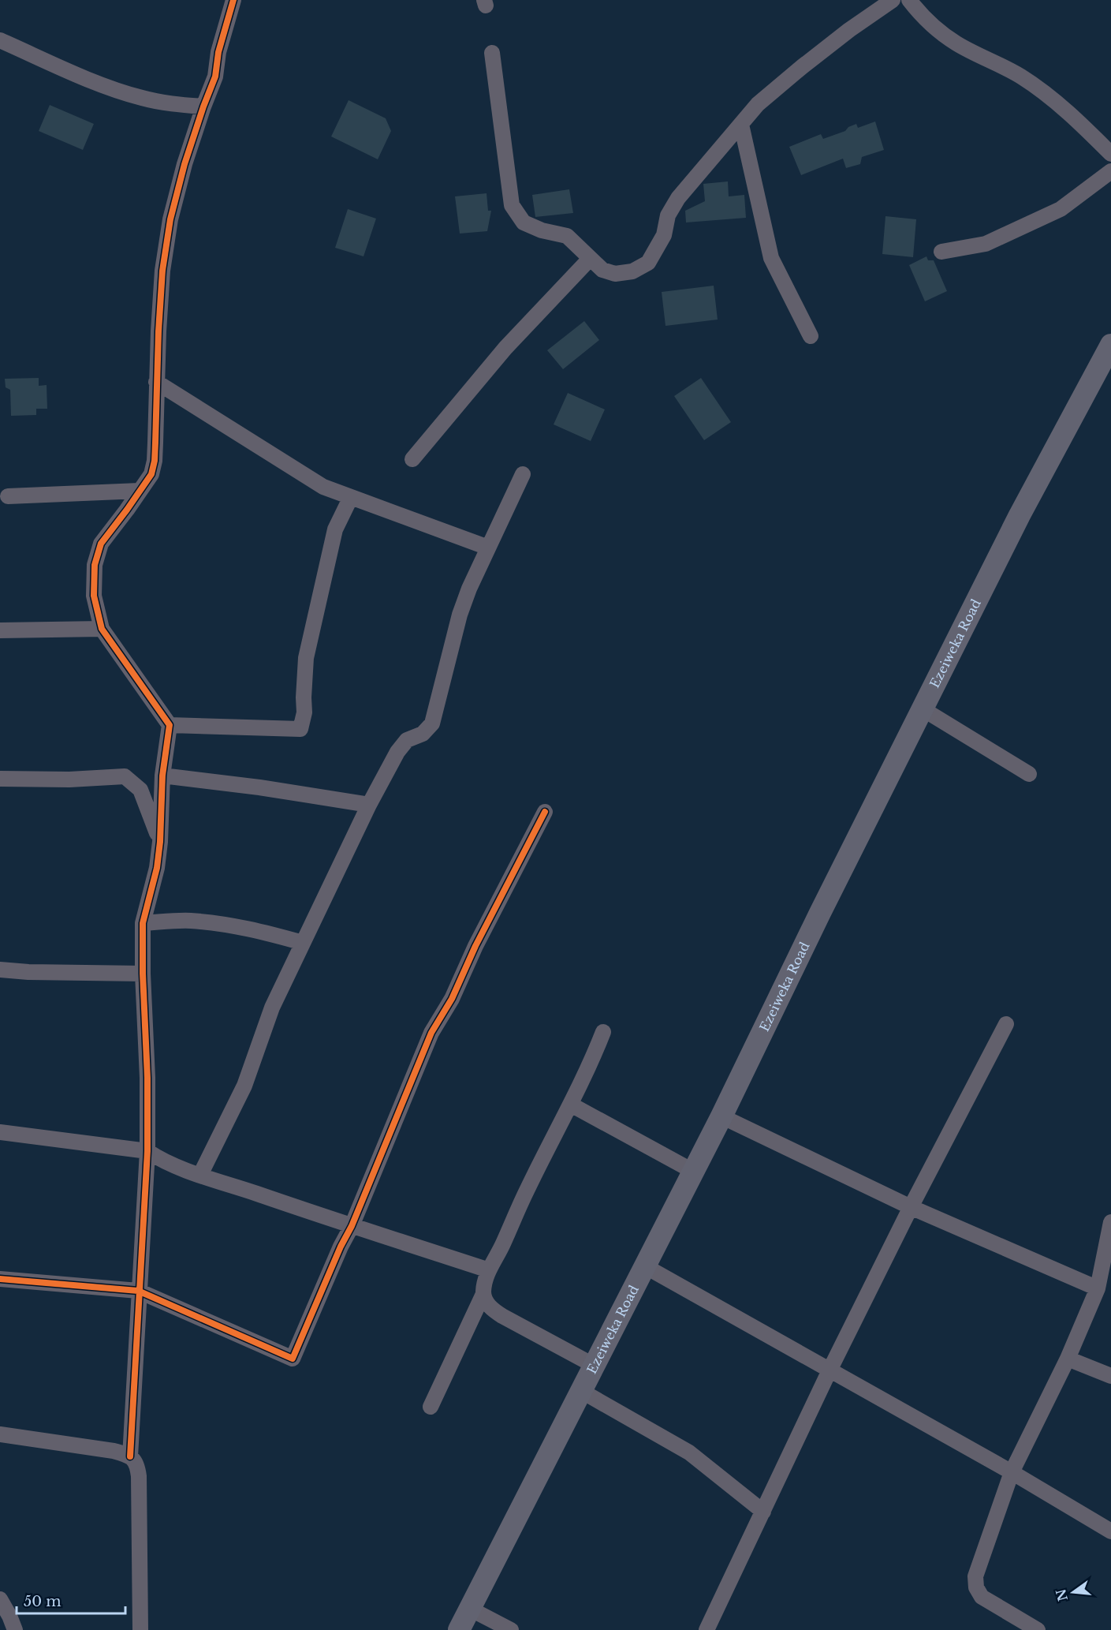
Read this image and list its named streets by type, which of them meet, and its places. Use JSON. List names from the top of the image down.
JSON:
{
  "streets": {
    "main road": ["Ezeiweka Road"]
  },
  "scale_bar": "50 m",
  "north": "left"
}
